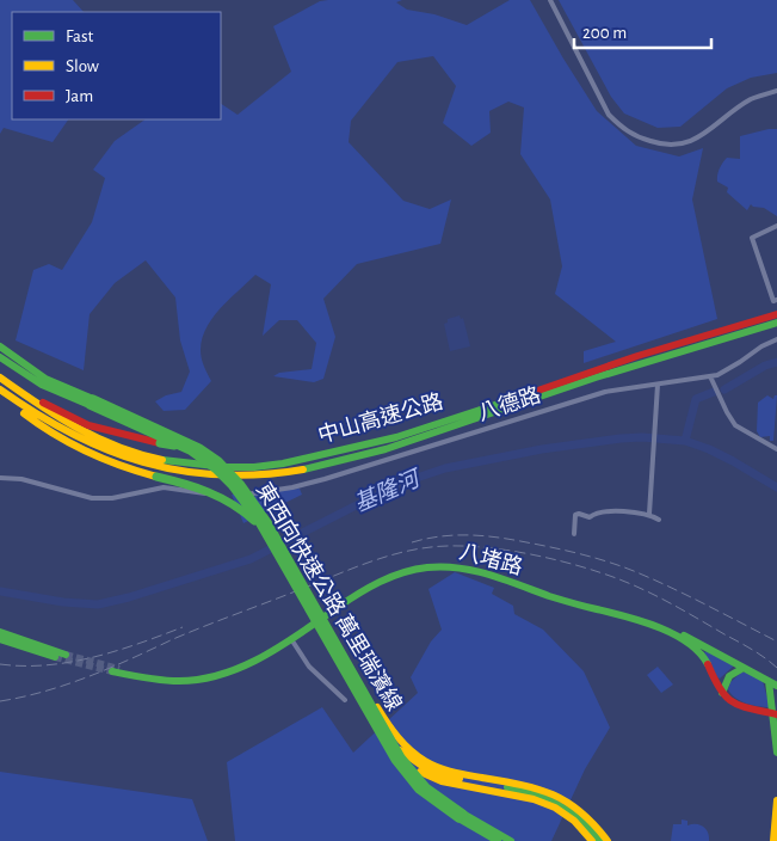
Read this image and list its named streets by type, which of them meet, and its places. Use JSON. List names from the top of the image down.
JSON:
{
  "streets": {
    "main road": ["中山高速公路", "八堵路", "東西向快速公路 萬里瑞濱線"],
    "street": ["八德路"]
  },
  "water": ["基隆河"],
  "legend": ["Fast", "Slow", "Jam"],
  "scale_bar": "200 m"
}
